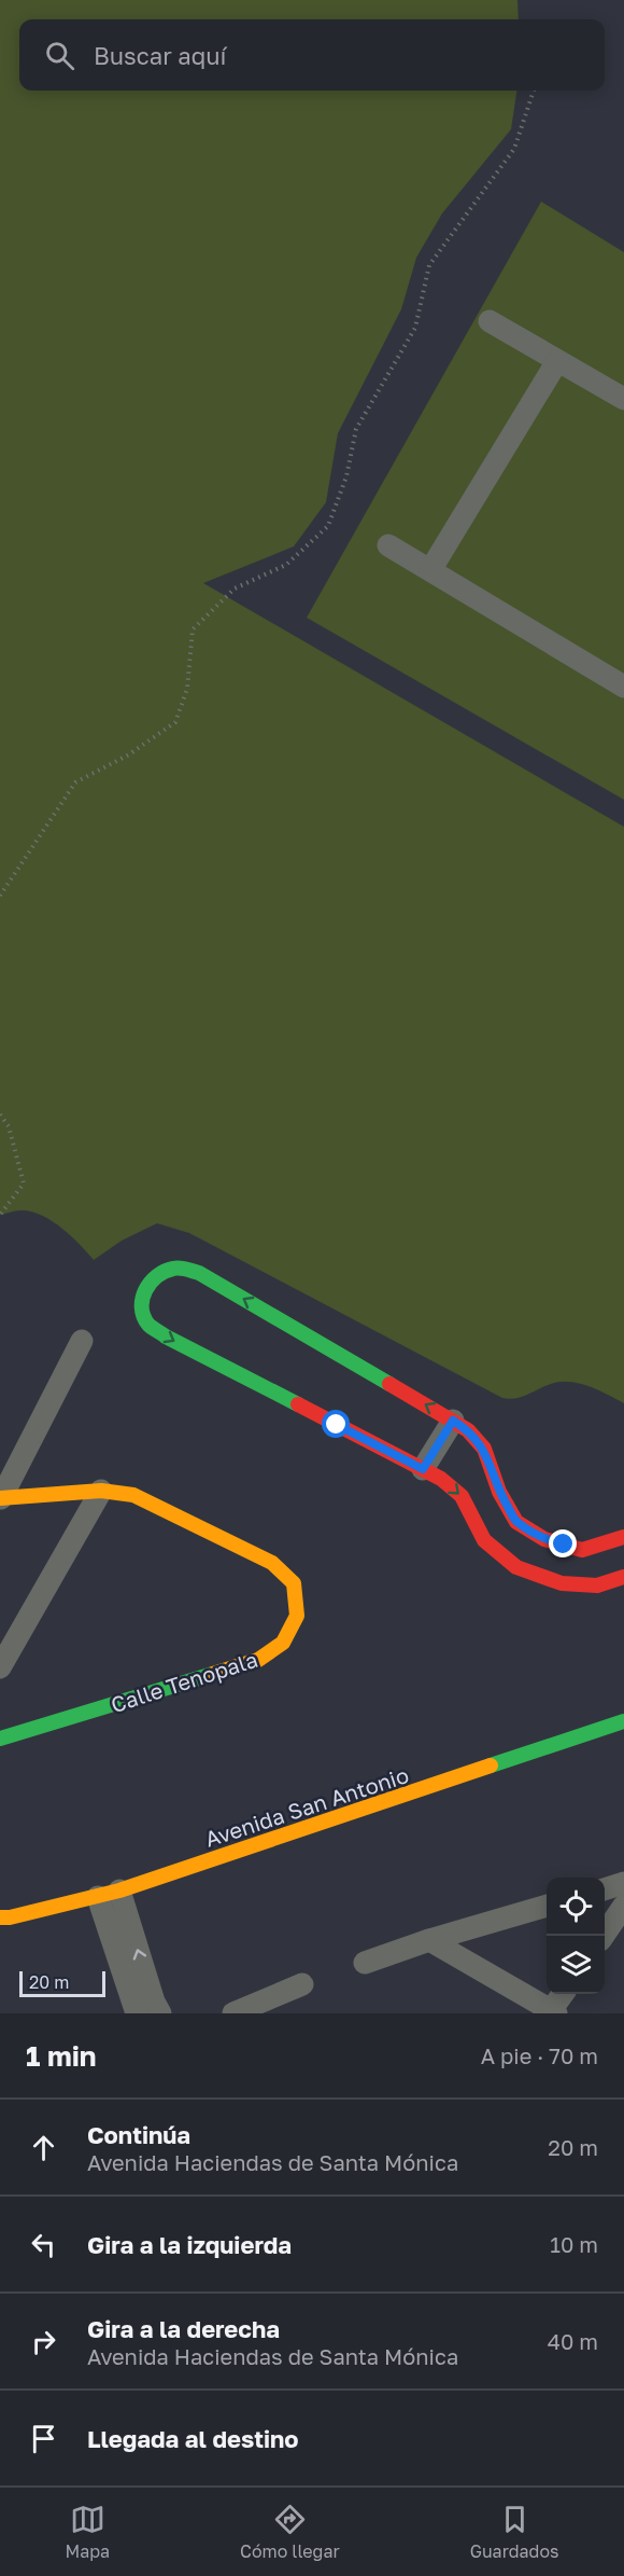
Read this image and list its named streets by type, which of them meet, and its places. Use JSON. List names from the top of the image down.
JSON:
{
  "streets": {
    "street": ["Calle Tenopala", "Avenida San Antonio"]
  },
  "scale_bar": "20 m",
  "page": {
    "search": "Buscar aquí",
    "scale": "20 m",
    "heading": ["1 min", "A pie · 70 m"],
    "list": [
      ["Continúa", "Avenida Haciendas de Santa Mónica", "20 m"],
      ["Gira a la izquierda", "10 m"],
      ["Gira a la derecha", "Avenida Haciendas de Santa Mónica", "40 m"],
      "Llegada al destino"
    ],
    "nav": ["Mapa", "Cómo llegar", "Guardados"]
  }
}
